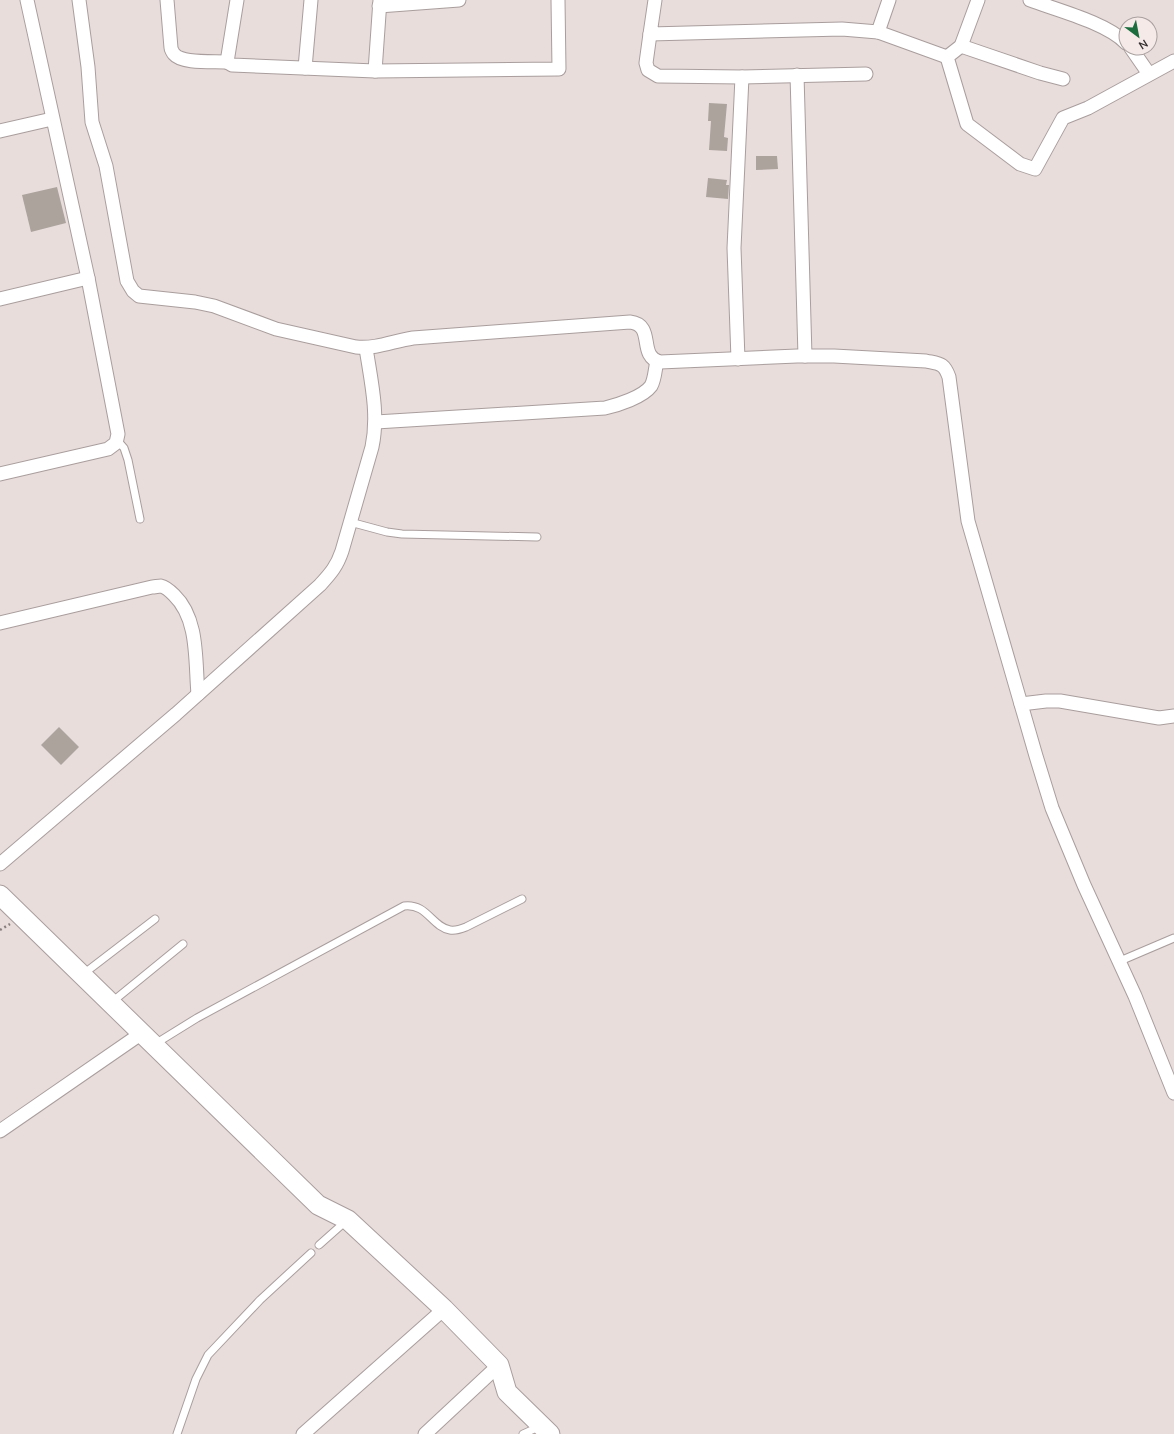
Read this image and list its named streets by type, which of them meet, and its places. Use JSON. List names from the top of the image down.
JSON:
{
  "north": "bottom right"
}
